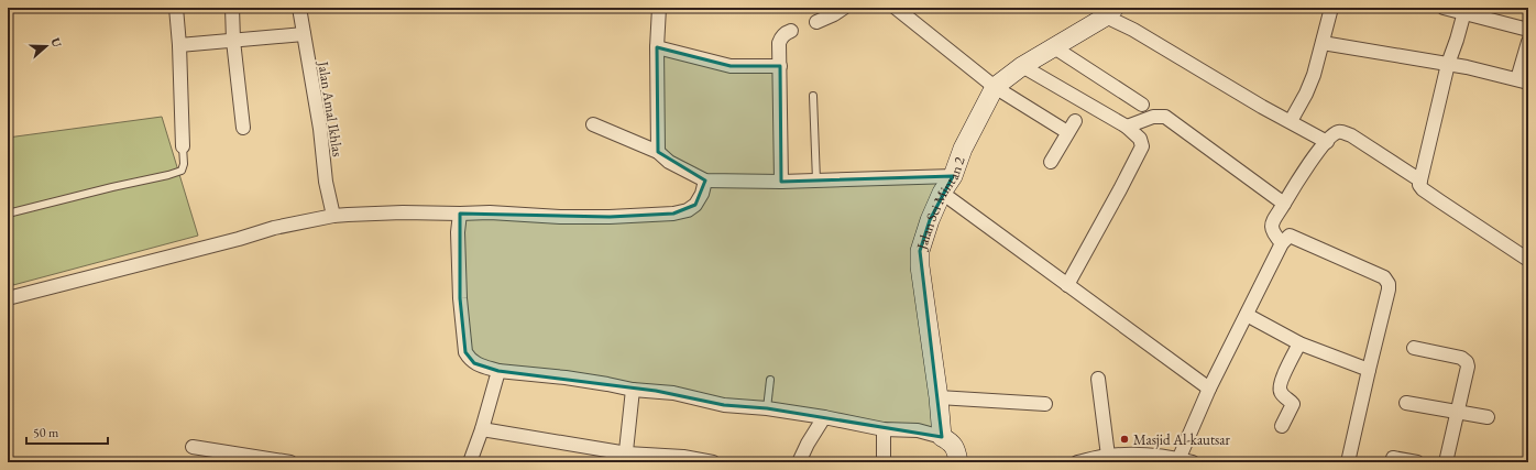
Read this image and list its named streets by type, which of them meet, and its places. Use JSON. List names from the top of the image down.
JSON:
{
  "streets": {
    "street": ["Jalan Amal Ikhlas", "Jalan Sei Mintan 2"]
  },
  "places": ["Masjid Al-kautsar"],
  "scale_bar": "50 m",
  "north": "right"
}
